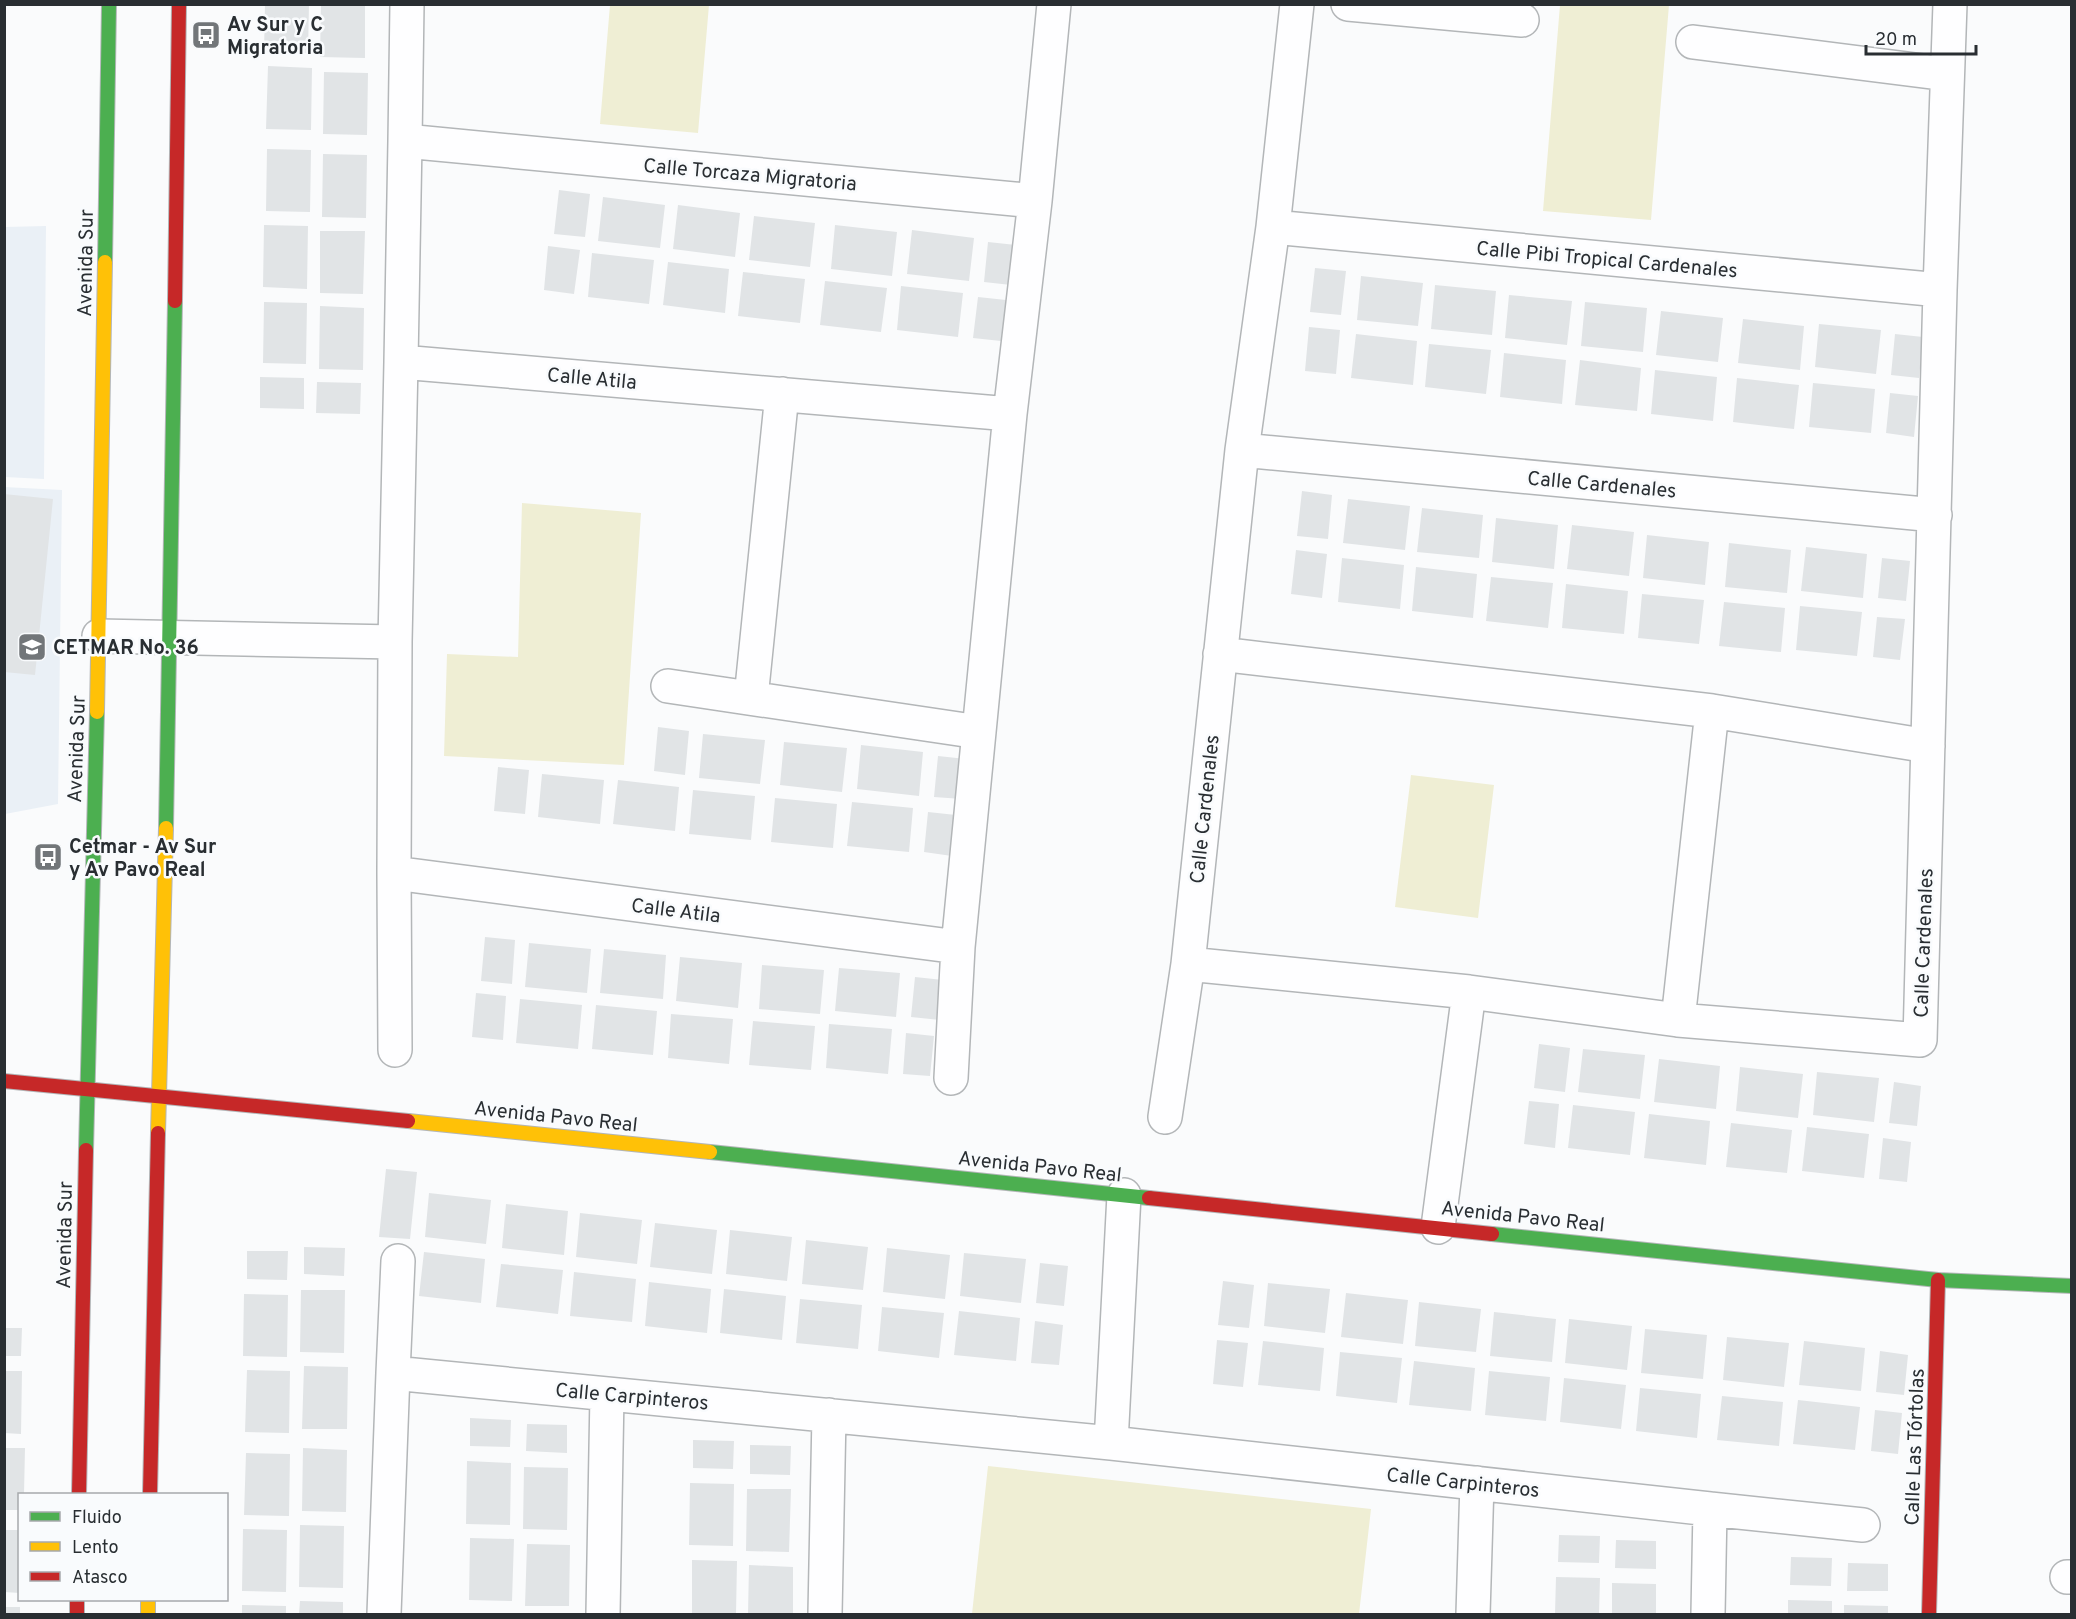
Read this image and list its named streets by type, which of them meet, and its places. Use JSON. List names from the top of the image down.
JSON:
{
  "streets": {
    "main road": ["Avenida Sur", "Avenida Pavo Real", "Calle Las Tórtolas"],
    "street": [
      "Calle Torcaza Migratoria",
      "Calle Pibi Tropical Cardenales",
      "Calle Atila",
      "Calle Cardenales",
      "Calle Carpinteros"
    ]
  },
  "crossings": [
    ["Avenida Sur", "Avenida Pavo Real"],
    ["Avenida Pavo Real", "Calle Las Tórtolas"]
  ],
  "places": {
    "bus stop": ["Av Sur y C Migratoria", "Cetmar - Av Sur y Av Pavo Real"],
    "school or university": ["CETMAR No. 36"]
  },
  "legend": ["Fluido", "Lento", "Atasco"],
  "scale_bar": "20 m"
}
